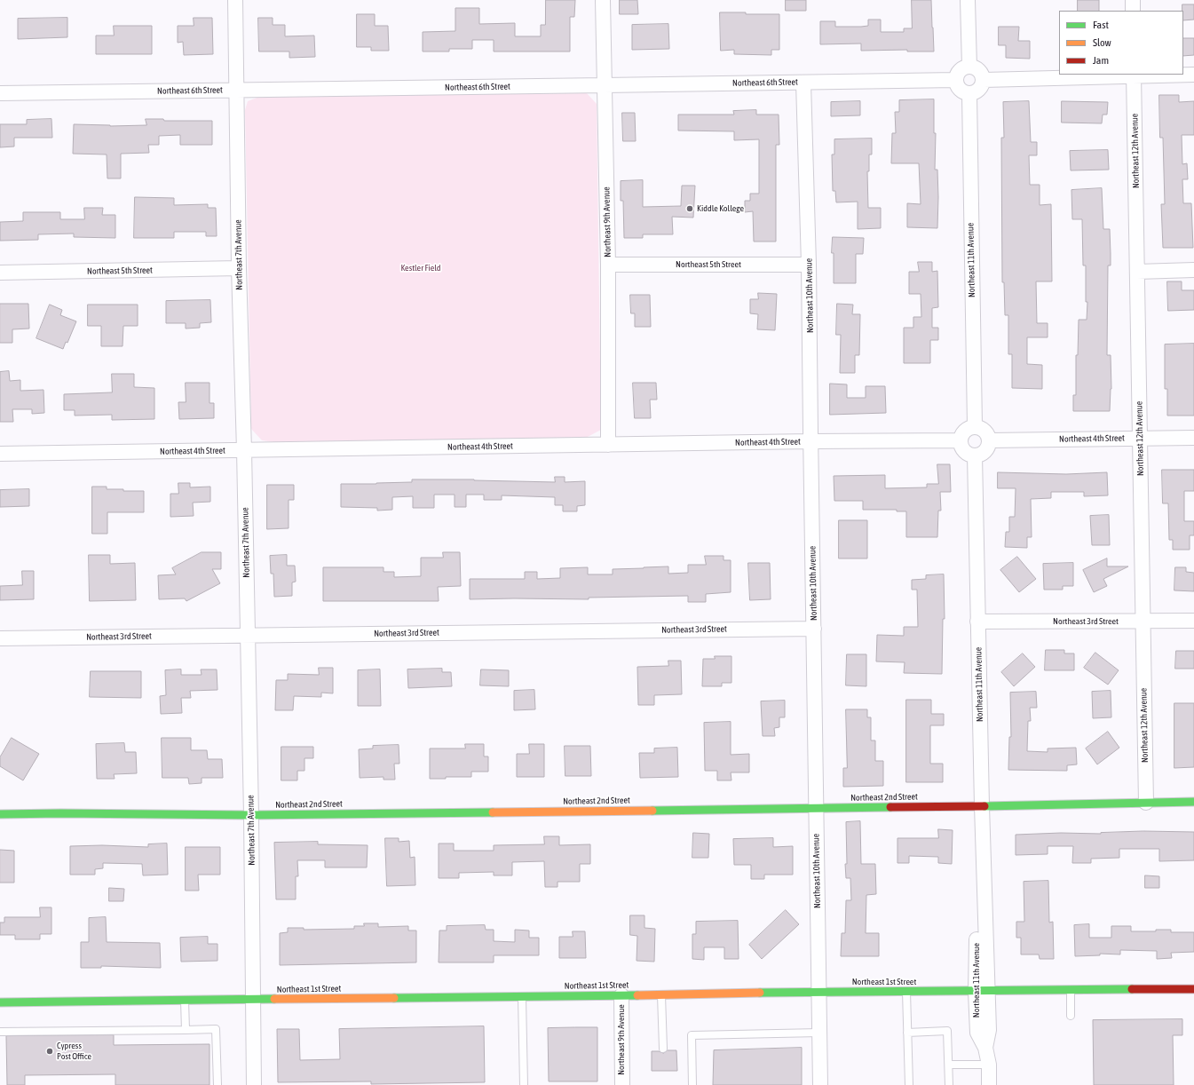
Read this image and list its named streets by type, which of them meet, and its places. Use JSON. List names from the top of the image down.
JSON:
{
  "streets": {
    "street": [
      "Northeast 6th Street",
      "Northeast 12th Avenue",
      "Northeast 9th Avenue",
      "Northeast 7th Avenue",
      "Northeast 11th Avenue",
      "Northeast 5th Street",
      "Northeast 10th Avenue",
      "Northeast 4th Street",
      "Northeast 3rd Street",
      "Northeast 2nd Street",
      "Northeast 1st Street"
    ]
  },
  "crossings": [
    ["Northeast 6th Street", "Northeast 9th Avenue"],
    ["Northeast 6th Street", "Northeast 7th Avenue"],
    ["Northeast 6th Street", "Northeast 11th Avenue"],
    ["Northeast 6th Street", "Northeast 10th Avenue"],
    ["Northeast 12th Avenue", "Northeast 4th Street"],
    ["Northeast 12th Avenue", "Northeast 3rd Street"],
    ["Northeast 12th Avenue", "Northeast 2nd Street"],
    ["Northeast 9th Avenue", "Northeast 5th Street"],
    ["Northeast 9th Avenue", "Northeast 4th Street"],
    ["Northeast 9th Avenue", "Northeast 1st Street"],
    ["Northeast 7th Avenue", "Northeast 5th Street"],
    ["Northeast 7th Avenue", "Northeast 4th Street"],
    ["Northeast 7th Avenue", "Northeast 3rd Street"],
    ["Northeast 7th Avenue", "Northeast 2nd Street"],
    ["Northeast 7th Avenue", "Northeast 1st Street"],
    ["Northeast 11th Avenue", "Northeast 4th Street"],
    ["Northeast 11th Avenue", "Northeast 3rd Street"],
    ["Northeast 11th Avenue", "Northeast 2nd Street"],
    ["Northeast 11th Avenue", "Northeast 1st Street"],
    ["Northeast 5th Street", "Northeast 10th Avenue"],
    ["Northeast 10th Avenue", "Northeast 4th Street"],
    ["Northeast 10th Avenue", "Northeast 3rd Street"],
    ["Northeast 10th Avenue", "Northeast 2nd Street"],
    ["Northeast 10th Avenue", "Northeast 1st Street"]
  ],
  "parks": ["Kestler Field"],
  "places": ["Kiddle Kollege", "Cypress Post Office"],
  "legend": ["Fast", "Slow", "Jam"]
}
